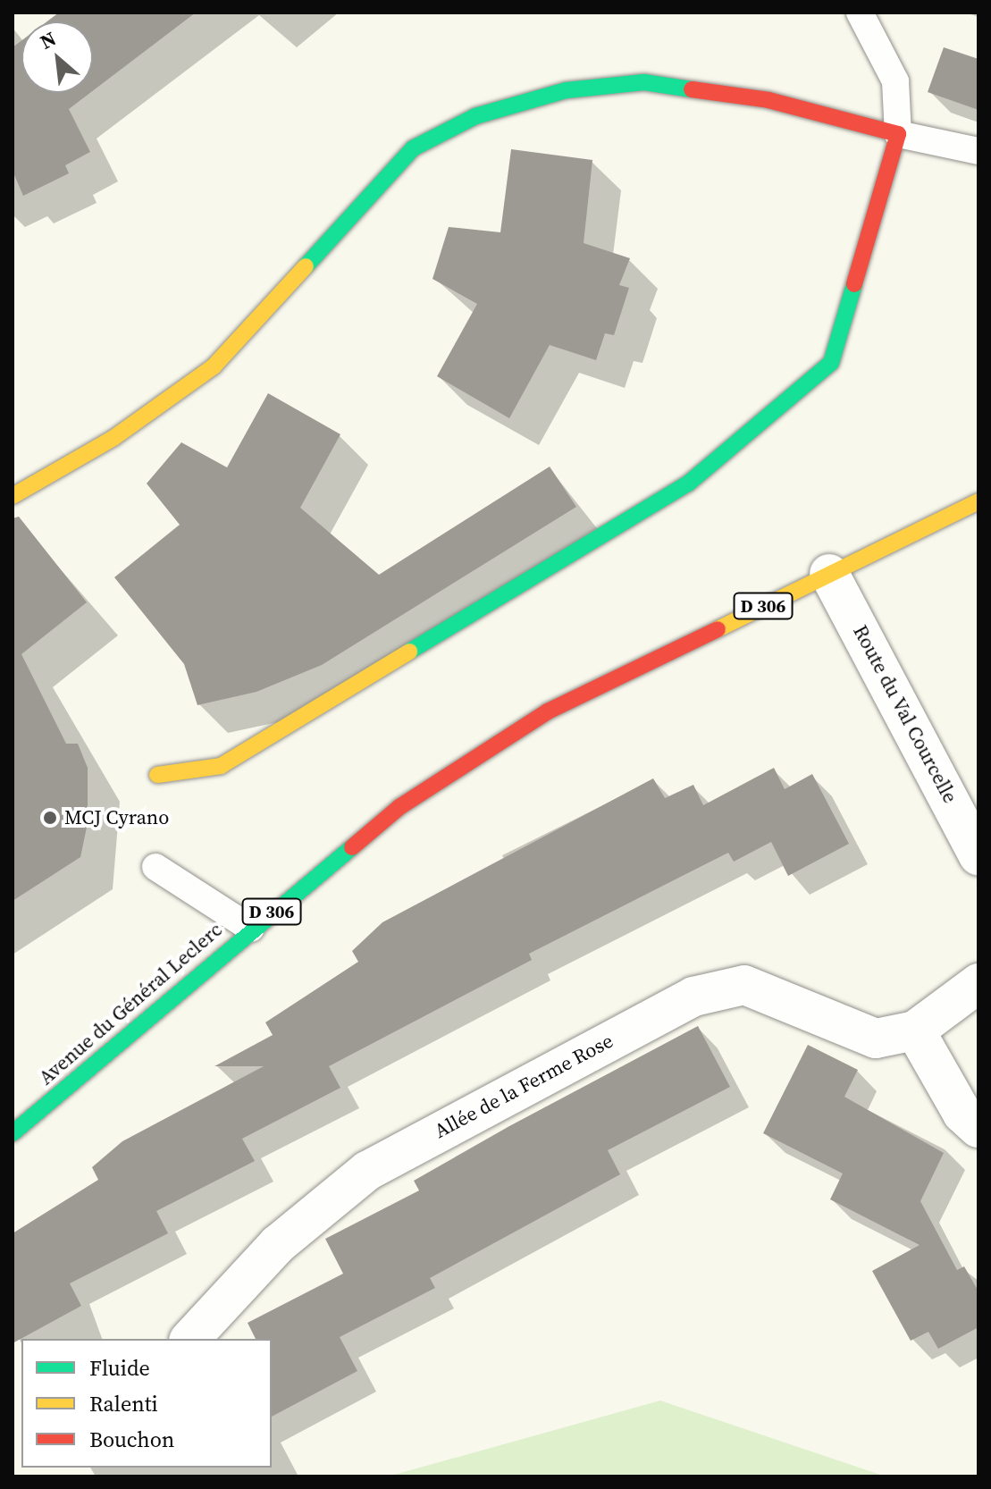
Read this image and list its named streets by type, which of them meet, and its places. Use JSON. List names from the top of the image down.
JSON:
{
  "streets": {
    "street": [
      "D 306",
      "Route du Val Courcelle",
      "Avenue du Général Leclerc",
      "Allée de la Ferme Rose"
    ]
  },
  "crossings": [
    ["Route du Val Courcelle", "Avenue du Général Leclerc"]
  ],
  "places": ["MCJ Cyrano"],
  "legend": ["Fluide", "Ralenti", "Bouchon"],
  "north": "top left"
}
